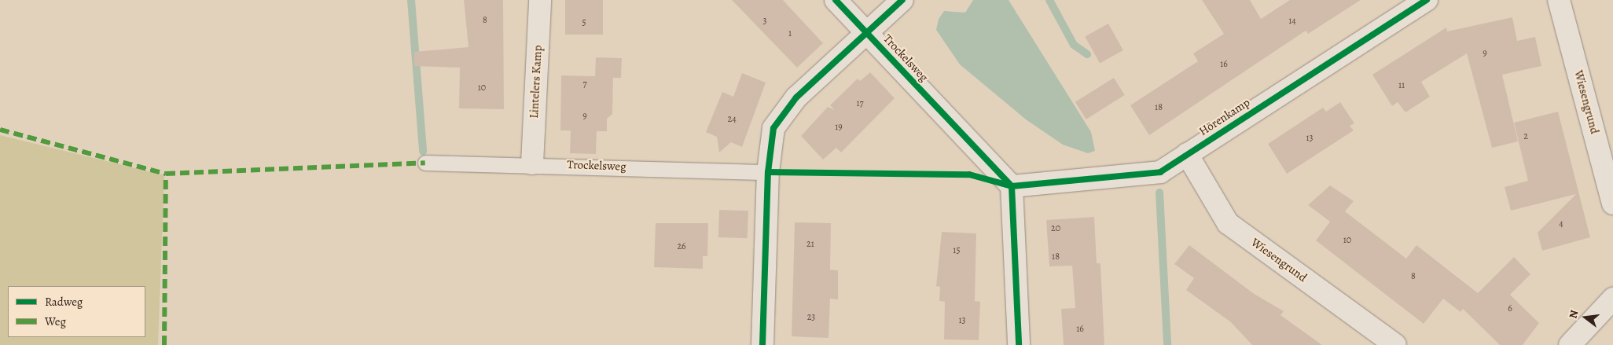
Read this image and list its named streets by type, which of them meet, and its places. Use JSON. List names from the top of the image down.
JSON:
{
  "streets": {
    "street": [
      "Trockelsweg",
      "Lintelers Kamp",
      "Wiesengrund",
      "Hörenkamp"
    ]
  },
  "crossings": [
    ["Trockelsweg", "Lintelers Kamp"],
    ["Trockelsweg", "Hörenkamp"],
    ["Wiesengrund", "Hörenkamp"]
  ],
  "house_numbers": [
    "8",
    "3",
    "14",
    "5",
    "1",
    "9",
    "16",
    "7",
    "11",
    "10",
    "17",
    "18",
    "9",
    "24",
    "19",
    "2",
    "13",
    "4",
    "20",
    "10",
    "21",
    "26",
    "15",
    "18",
    "8",
    "6",
    "23",
    "13",
    "16"
  ],
  "legend": ["Radweg", "Weg"],
  "north": "left"
}
